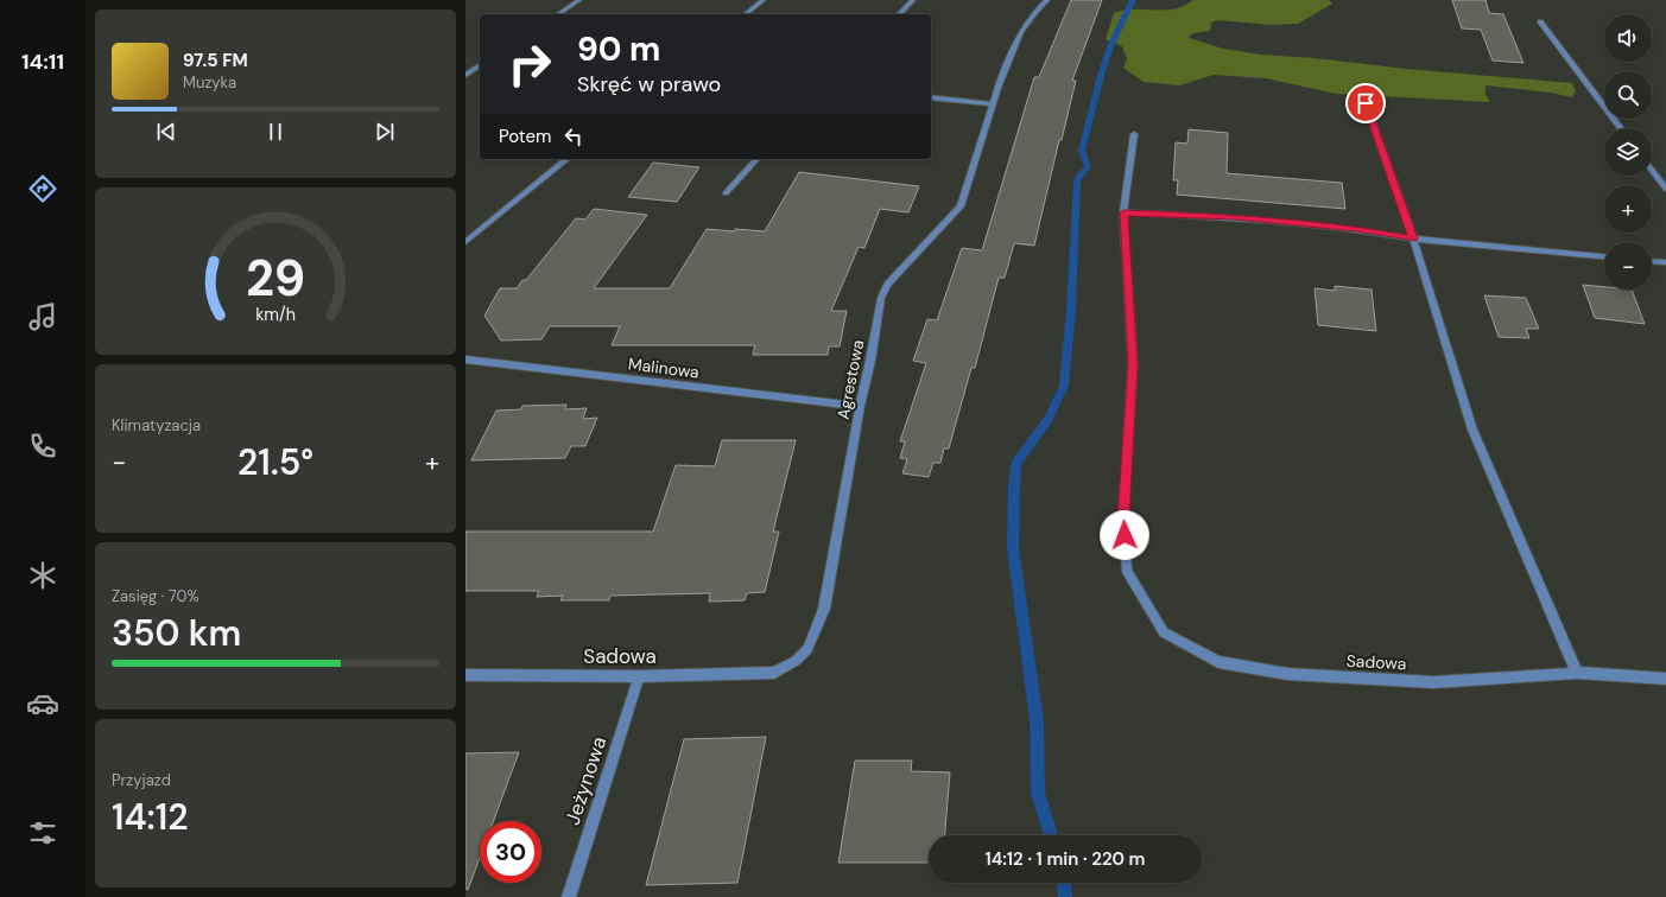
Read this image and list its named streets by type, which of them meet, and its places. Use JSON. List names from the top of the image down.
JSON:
{
  "streets": {
    "street": [
      "Malinowa",
      "Agrestowa",
      "Sadowa",
      "Jeżynowa"
    ]
  },
  "crossings": [
    ["Malinowa", "Agrestowa"],
    ["Agrestowa", "Sadowa"],
    ["Sadowa", "Jeżynowa"]
  ],
  "page": {
    "tabs": "14:11",
    "map_buttons": ["+", "−"],
    "turn": ["90 m", "Skręć w prawo"],
    "song": ["97.5 FM", "Muzyka"],
    "then": "Potem",
    "tile": [
      "Klimatyzacja",
      ["Zasięg · 70%", "350 km"],
      ["Przyjazd", "14:12"]
    ],
    "heat": ["−", "21.5°", "+"],
    "limit": "30",
    "trip": "14:12 · 1 min · 220 m",
    "gauge": ["29", "km/h"]
  }
}
